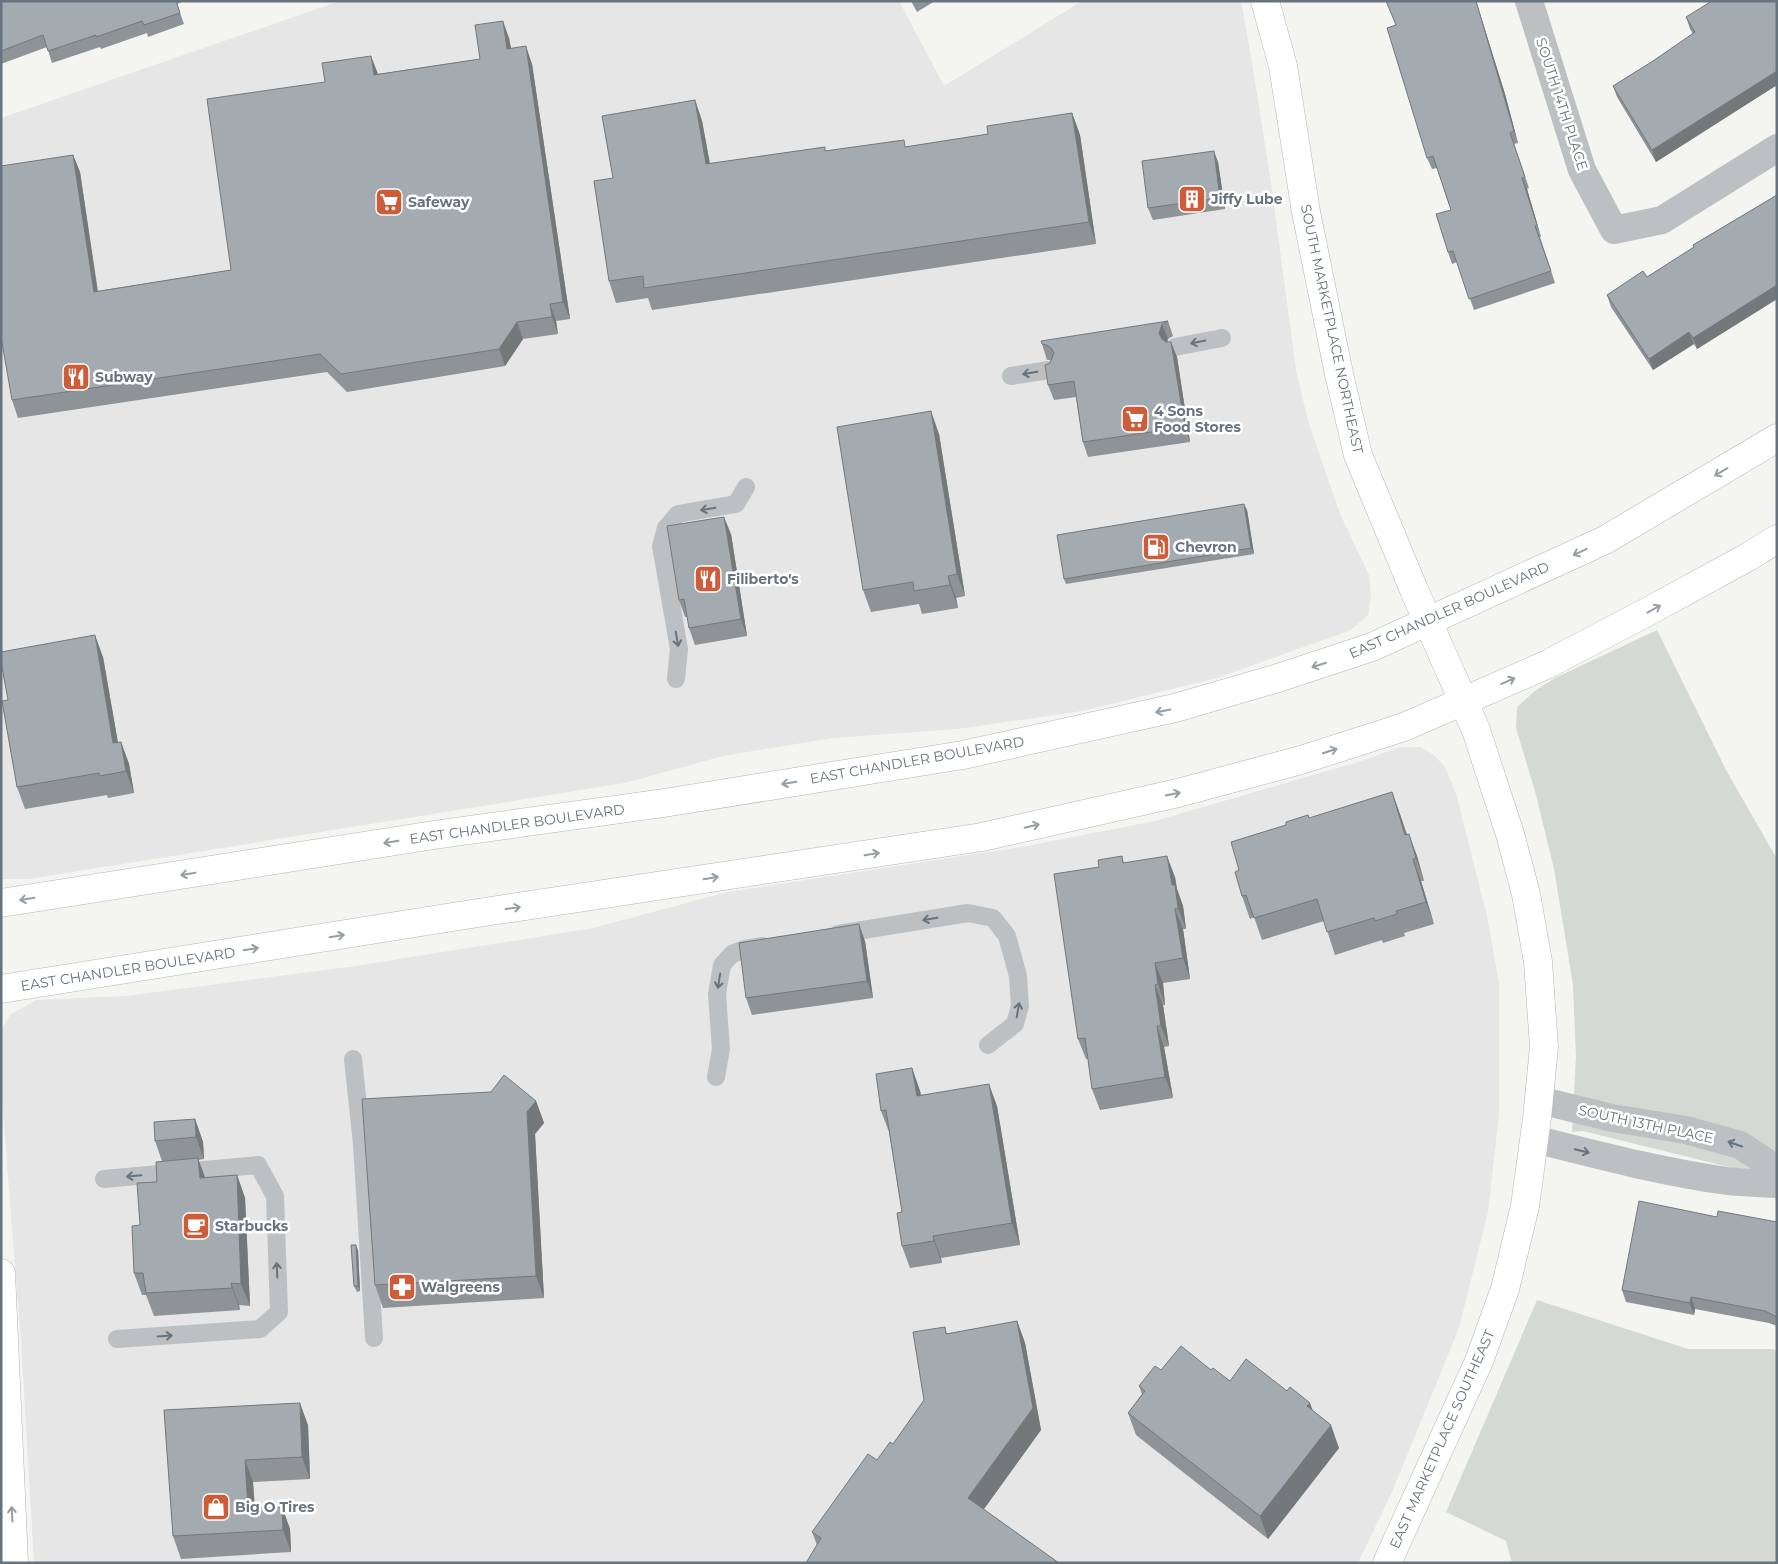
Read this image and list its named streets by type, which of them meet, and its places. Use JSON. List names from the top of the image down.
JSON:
{
  "streets": {
    "main road": ["SOUTH MARKETPLACE NORTHEAST", "EAST CHANDLER BOULEVARD", "EAST MARKETPLACE SOUTHEAST"],
    "street": ["SOUTH 14TH PLACE", "SOUTH 13TH PLACE"]
  },
  "crossings": [
    ["SOUTH MARKETPLACE NORTHEAST", "EAST CHANDLER BOULEVARD"],
    ["SOUTH MARKETPLACE NORTHEAST", "EAST MARKETPLACE SOUTHEAST"],
    ["EAST CHANDLER BOULEVARD", "EAST MARKETPLACE SOUTHEAST"],
    ["SOUTH 13TH PLACE", "EAST MARKETPLACE SOUTHEAST"]
  ],
  "places": {
    "building": ["Jiffy Lube"],
    "supermarket": ["Safeway", "4 Sons Food Stores"],
    "restaurant": ["Subway", "Filiberto's"],
    "fuel station": ["Chevron"],
    "cafe": ["Starbucks"],
    "pharmacy": ["Walgreens"],
    "shop": ["Big O Tires"]
  }
}
